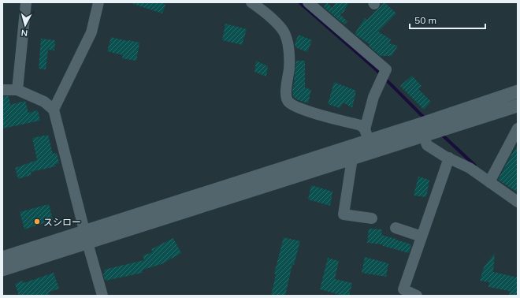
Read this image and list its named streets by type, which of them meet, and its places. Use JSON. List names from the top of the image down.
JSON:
{
  "places": ["スシロー"],
  "scale_bar": "50 m",
  "north": "bottom"
}
